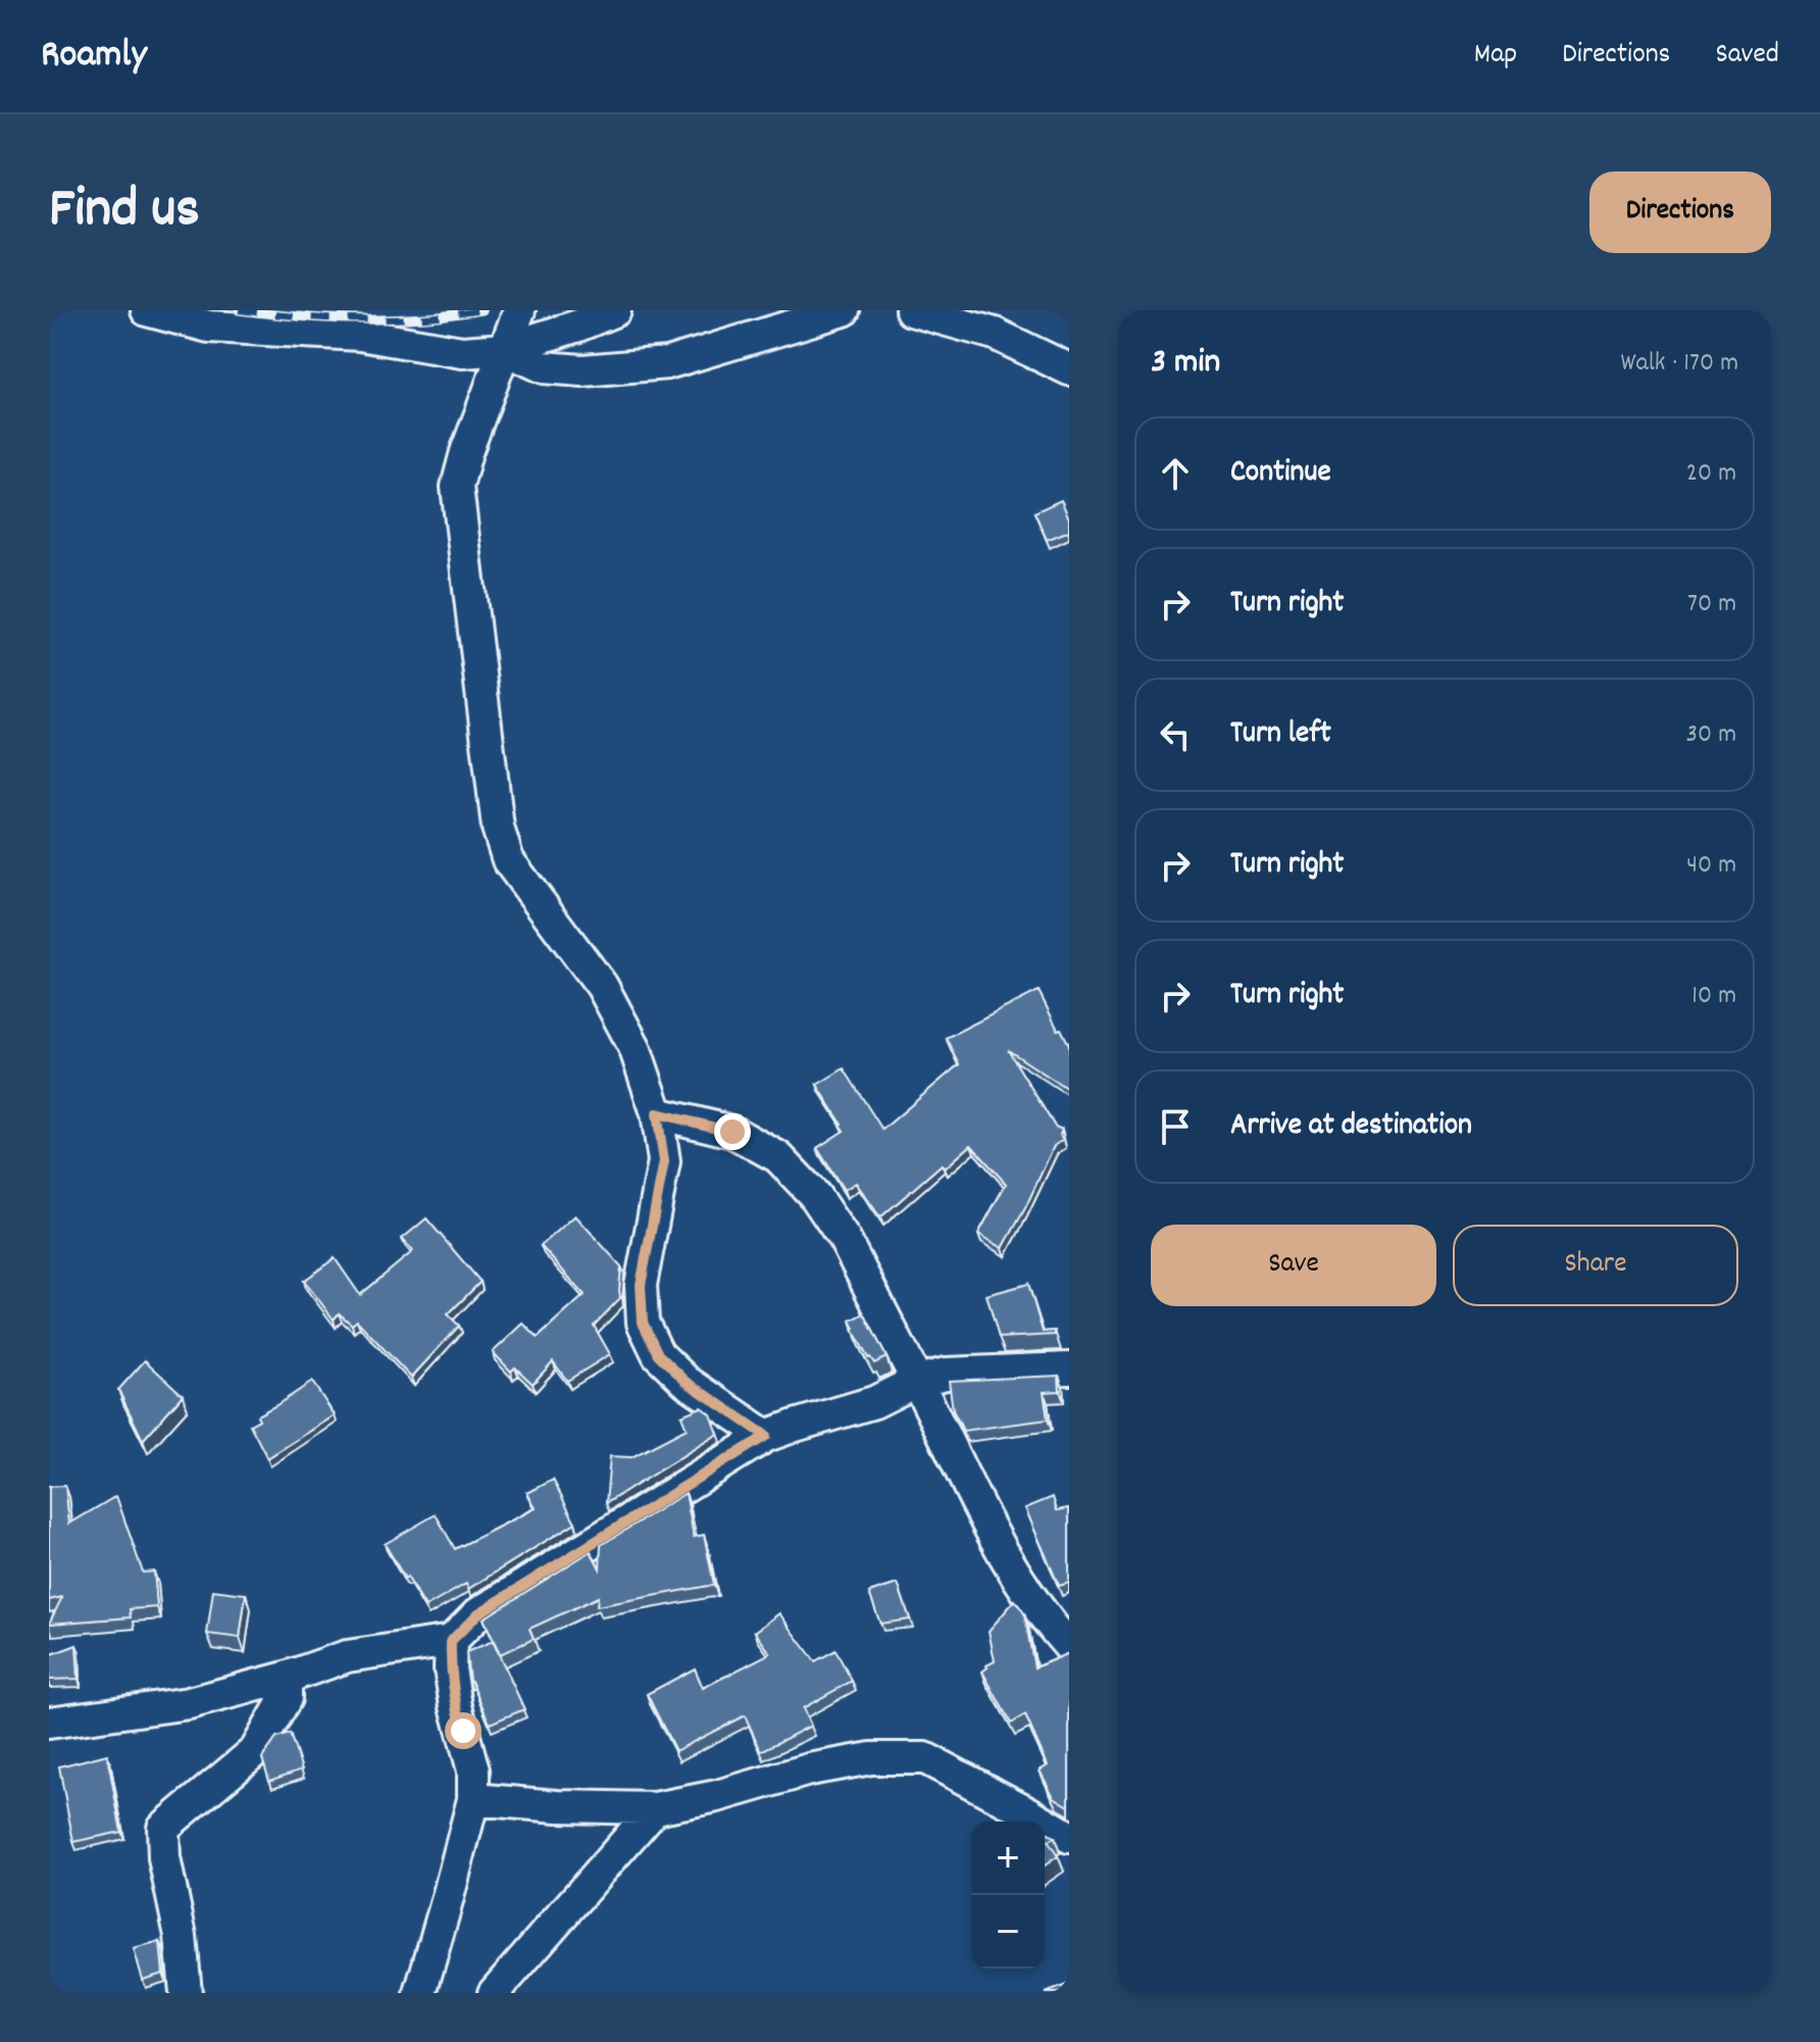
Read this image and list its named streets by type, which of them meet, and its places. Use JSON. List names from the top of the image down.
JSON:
{
  "page": {
    "header": "Roamly",
    "nav": ["Map", "Directions", "Saved"],
    "title": "Find us",
    "buttons": [
      "Directions",
      ["Save", "Share"]
    ],
    "heading": ["3 min", "Walk · 170 m"],
    "list": [
      ["Continue", "20 m"],
      ["Turn right", "70 m"],
      ["Turn left", "30 m"],
      ["Turn right", "40 m"],
      ["Turn right", "10 m"],
      "Arrive at destination"
    ],
    "map_buttons": ["+", "−"]
  }
}
